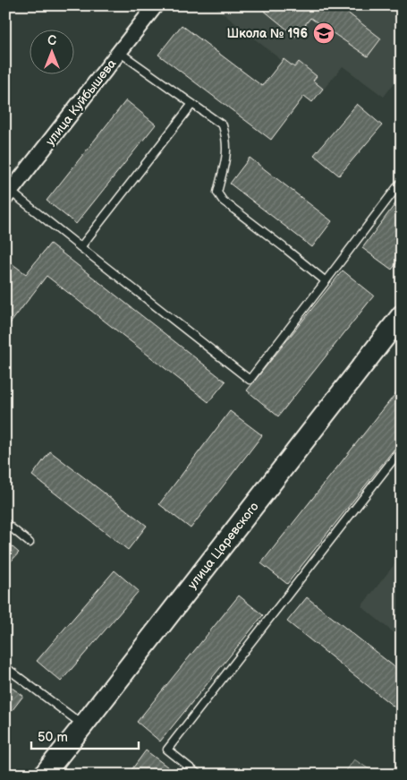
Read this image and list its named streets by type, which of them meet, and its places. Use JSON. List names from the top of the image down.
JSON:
{
  "streets": {
    "street": ["улица Куйбышева", "улица Царевского"]
  },
  "places": {
    "school or university": ["Школа № 196"]
  },
  "scale_bar": "50 m",
  "north": "top"
}
